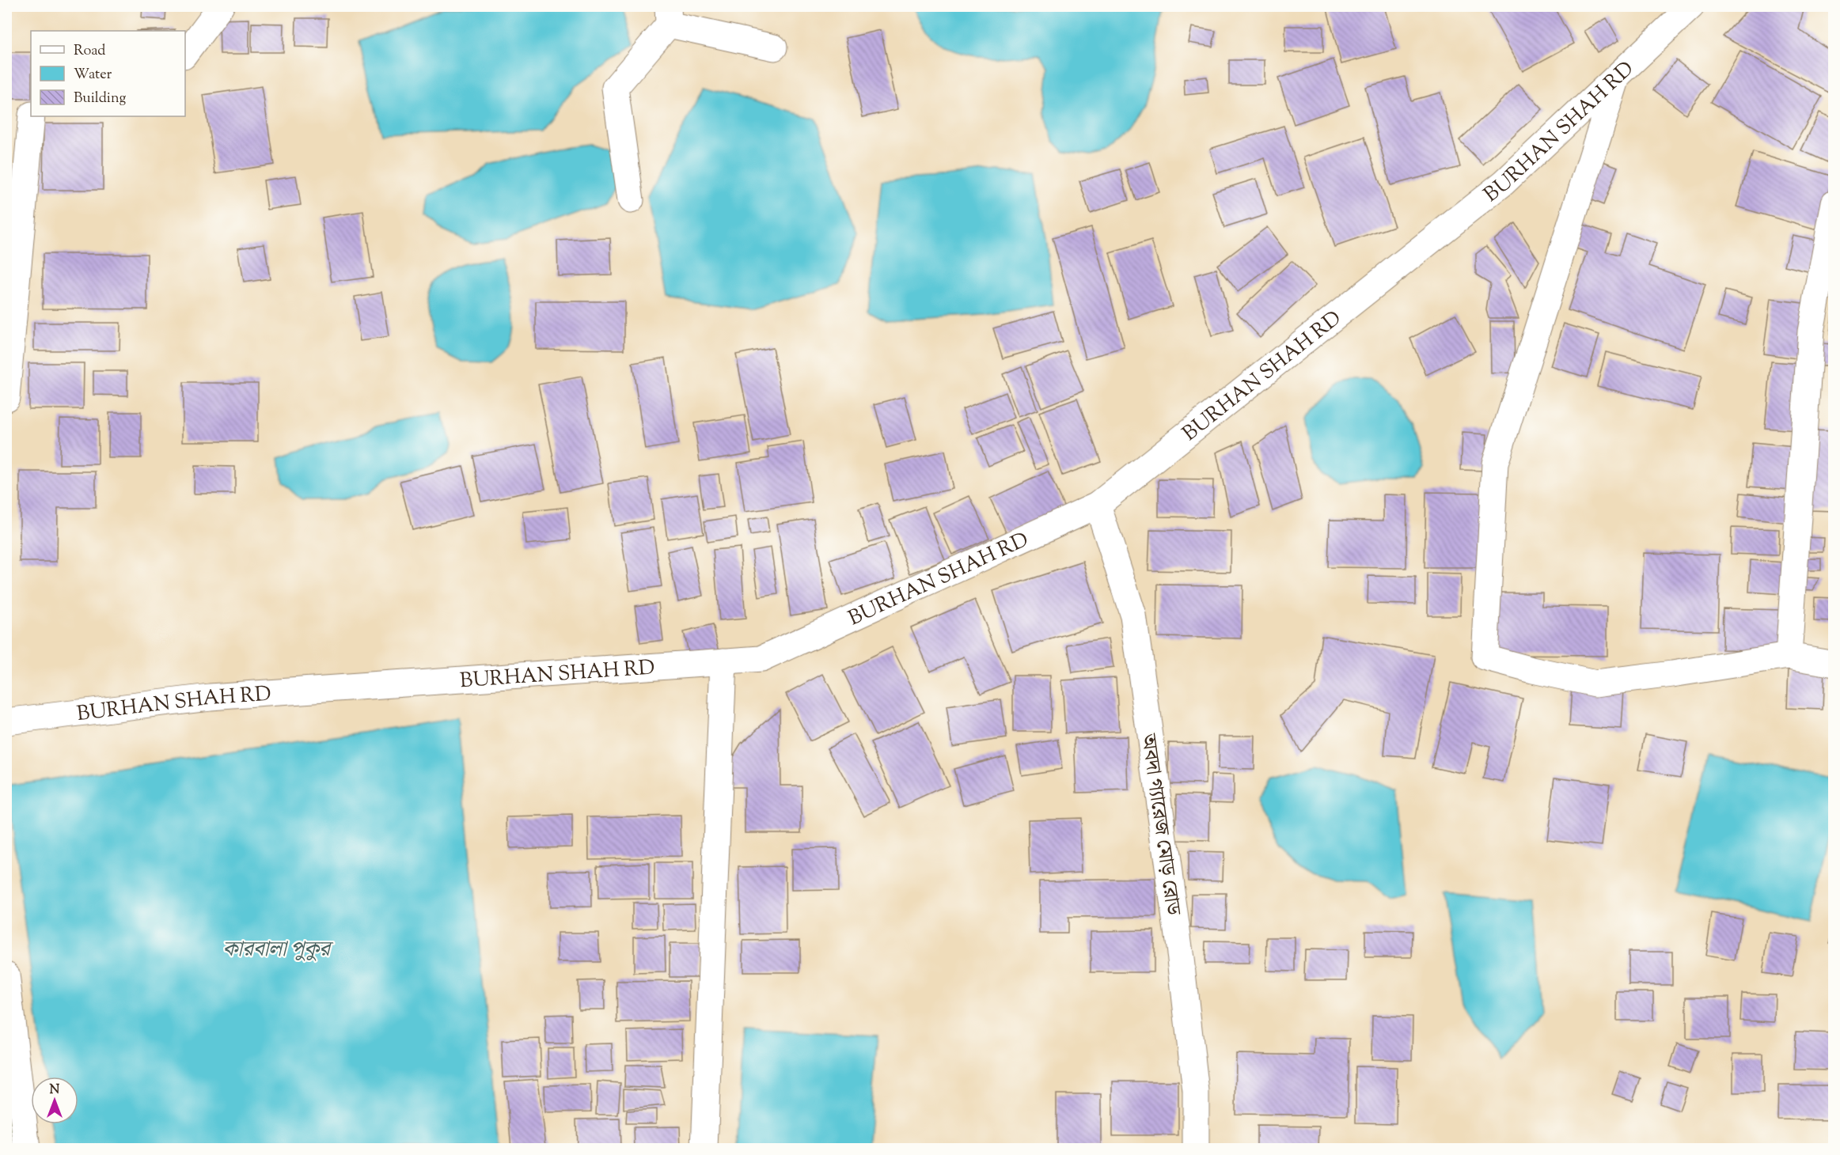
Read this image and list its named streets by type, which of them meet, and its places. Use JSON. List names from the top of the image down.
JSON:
{
  "streets": {
    "street": ["BURHAN SHAH RD", "অবদা গ্যারেজ মোড় রোড"]
  },
  "crossings": [
    ["BURHAN SHAH RD", "অবদা গ্যারেজ মোড় রোড"]
  ],
  "water": ["কারবালা পুকুর"],
  "legend": ["Road", "Water", "Building"],
  "north": "top"
}
